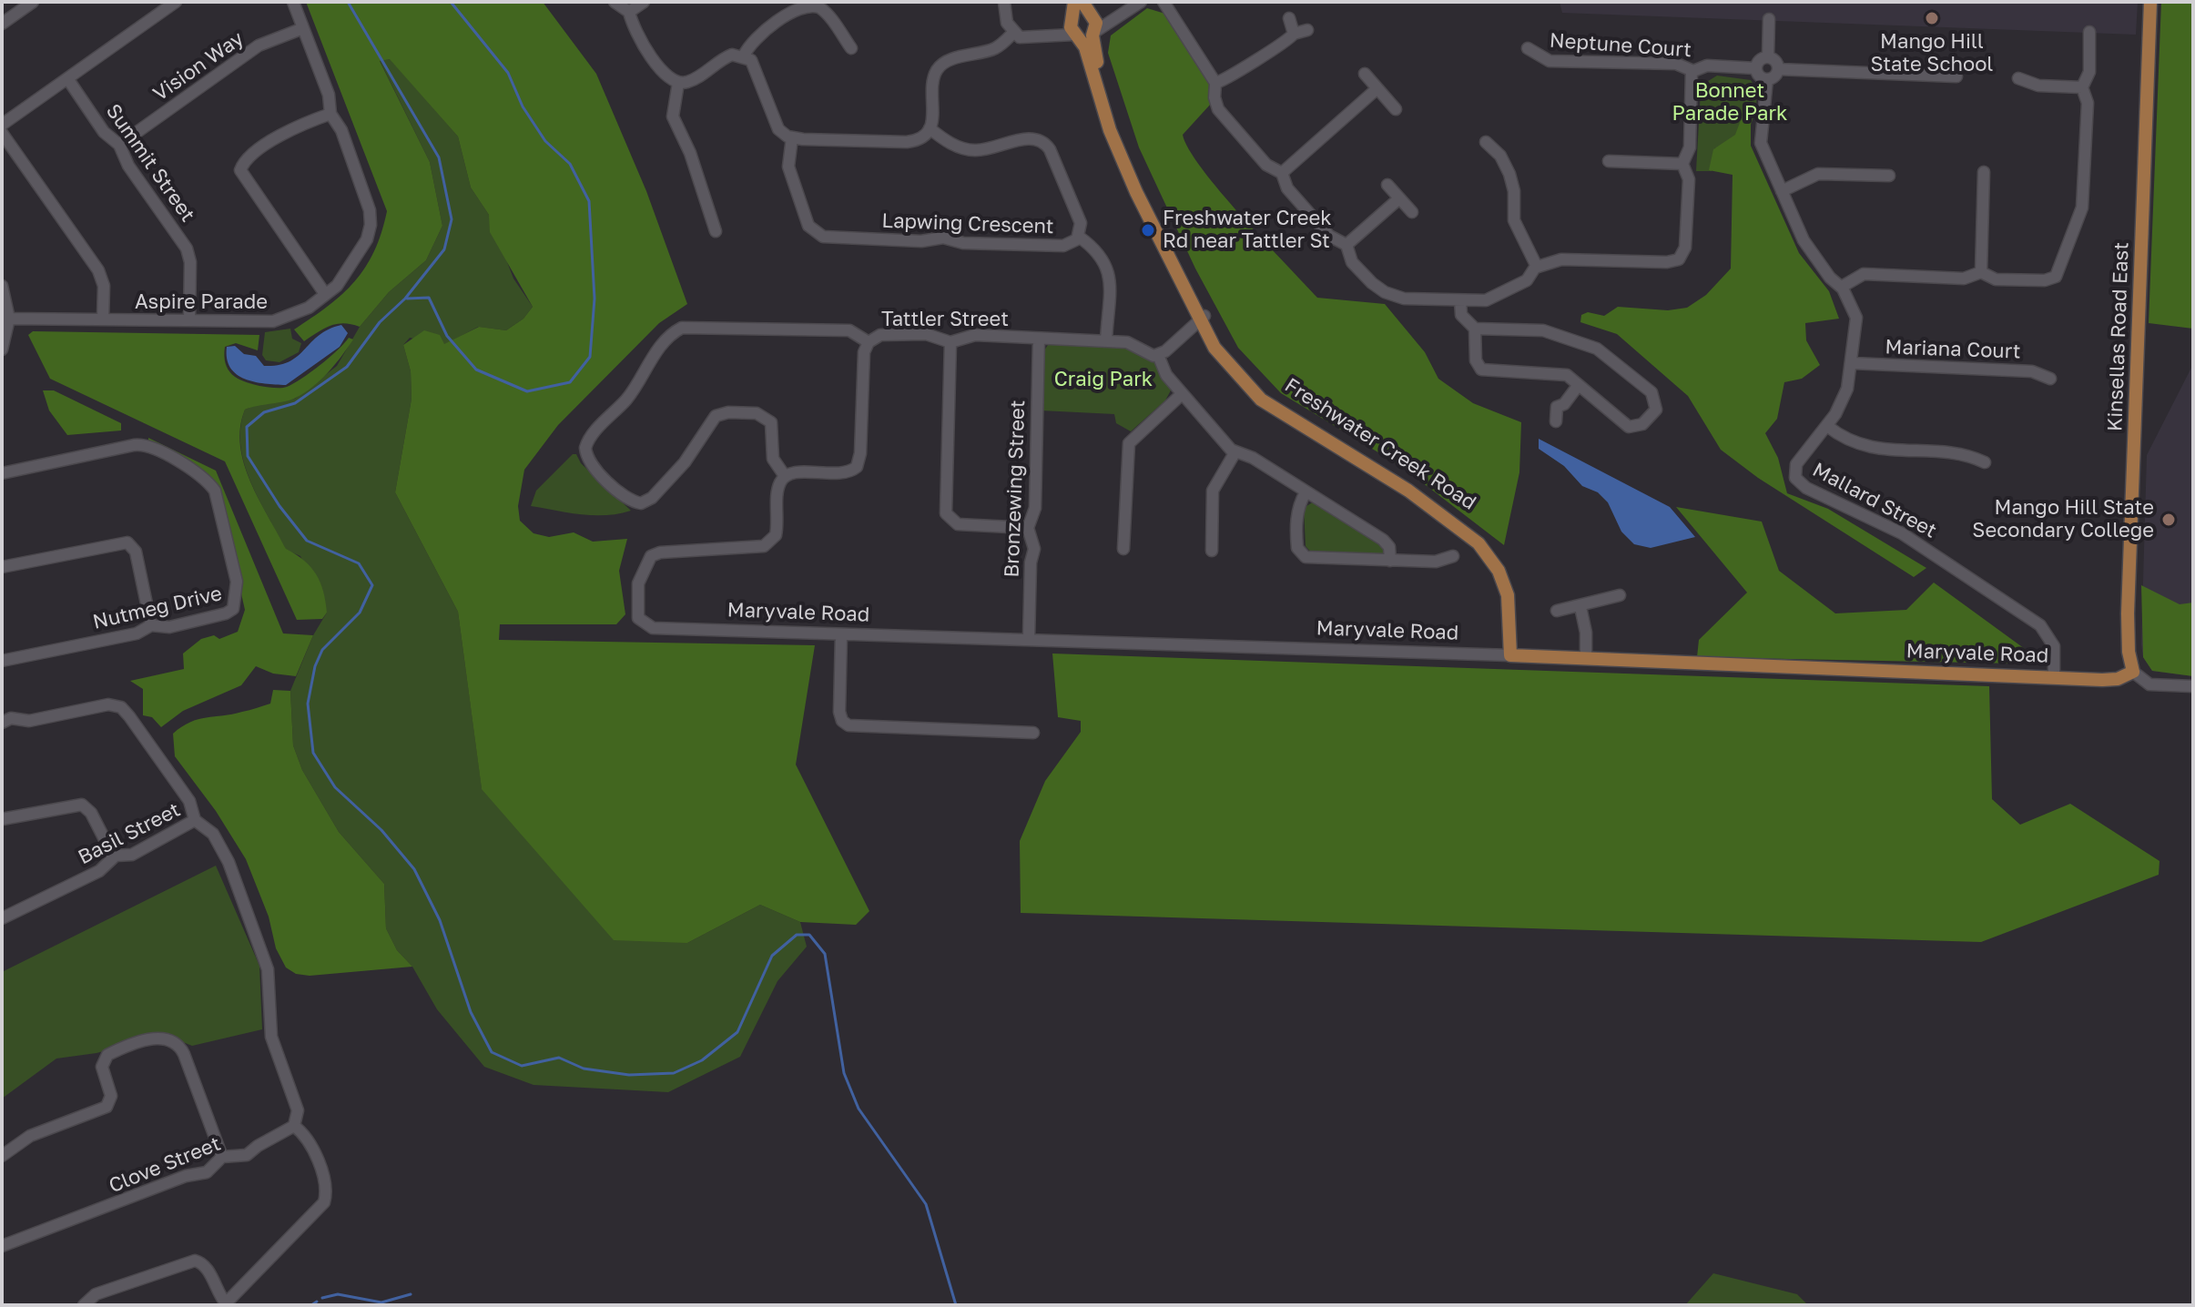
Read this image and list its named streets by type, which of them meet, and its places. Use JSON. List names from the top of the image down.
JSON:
{
  "streets": {
    "main road": ["Kinsellas Road East", "Freshwater Creek Road", "Maryvale Road"],
    "street": [
      "Neptune Court",
      "Vision Way",
      "Summit Street",
      "Lapwing Crescent",
      "Aspire Parade",
      "Tattler Street",
      "Mariana Court",
      "Bronzewing Street",
      "Mallard Street",
      "Nutmeg Drive",
      "Basil Street",
      "Clove Street"
    ]
  },
  "crossings": [
    ["Neptune Court", "Mallard Street"],
    ["Vision Way", "Summit Street"],
    ["Vision Way", "Aspire Parade"],
    ["Summit Street", "Aspire Parade"],
    ["Tattler Street", "Bronzewing Street"],
    ["Tattler Street", "Maryvale Road"],
    ["Kinsellas Road East", "Maryvale Road"],
    ["Mariana Court", "Mallard Street"],
    ["Freshwater Creek Road", "Maryvale Road"],
    ["Bronzewing Street", "Maryvale Road"],
    ["Mallard Street", "Maryvale Road"]
  ],
  "parks": ["Bonnet Parade Park", "Craig Park"],
  "places": ["Mango Hill State School", "Freshwater Creek Rd near Tattler St", "Mango Hill State Secondary College"]
}
